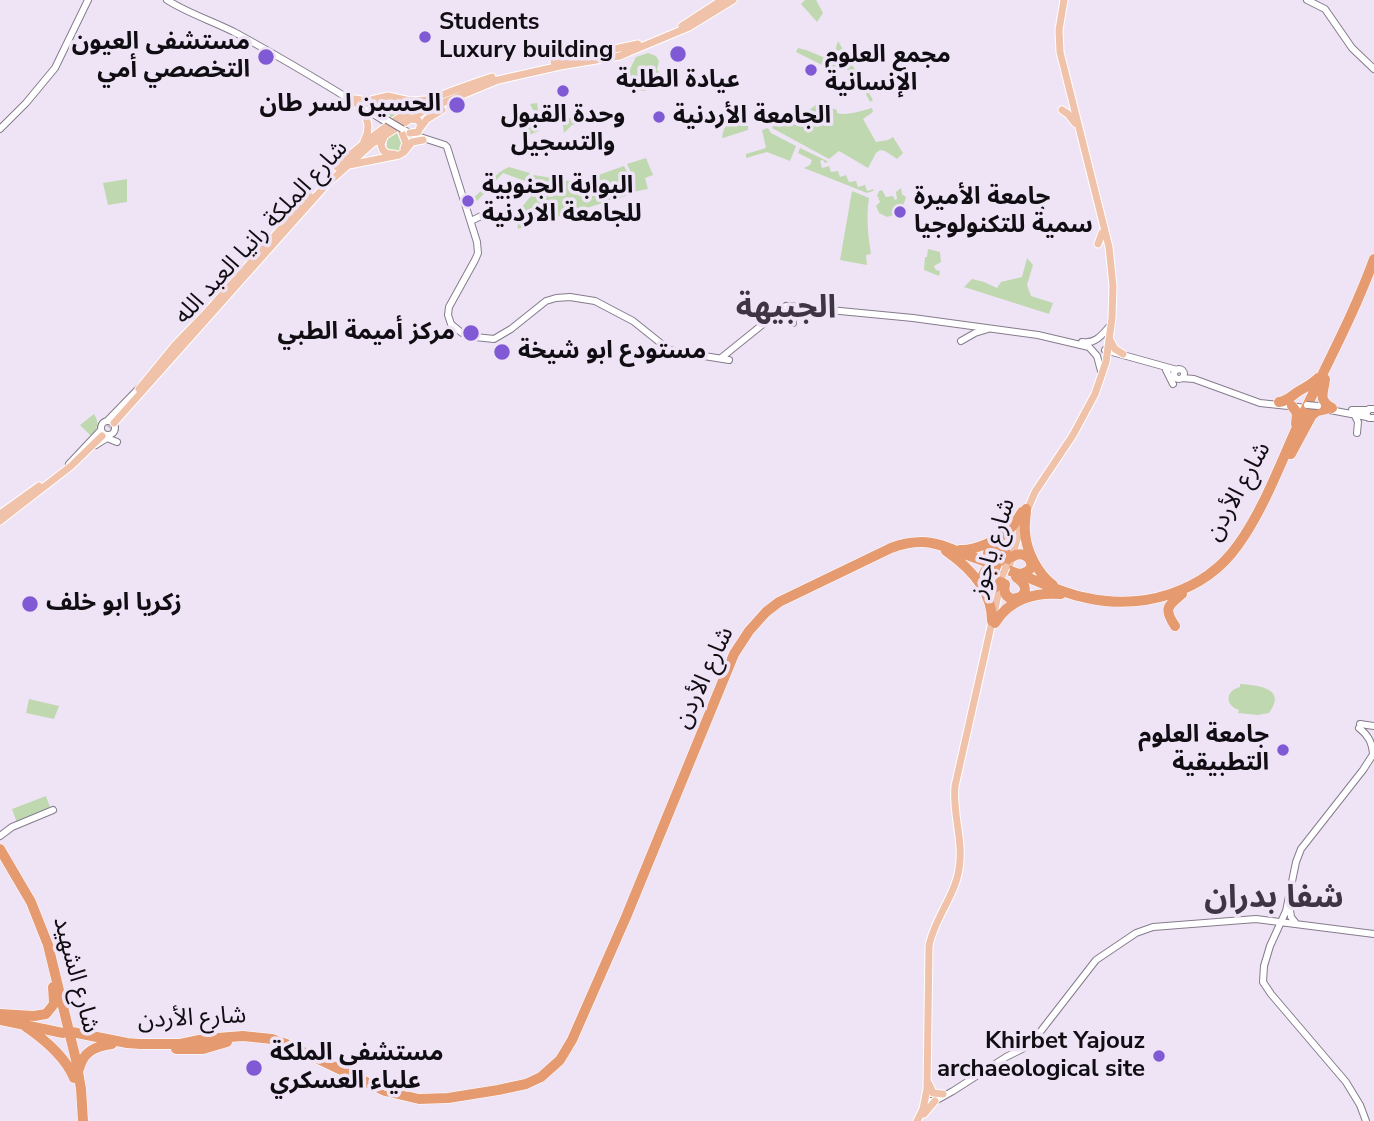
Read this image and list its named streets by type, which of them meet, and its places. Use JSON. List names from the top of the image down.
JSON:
{
  "streets": {
    "highway": ["شارع الأردن", "شارع الشهيد"],
    "main road": ["شارع الملكة رانيا العبد الله", "شارع ياجوز"]
  },
  "crossings": [
    ["شارع الأردن", "شارع ياجوز"],
    ["شارع الأردن", "شارع الشهيد"]
  ],
  "districts": ["الجبيهة", "شفا بدران"],
  "places": [
    "Students Luxury building",
    "عيادة الطلبة",
    "مستشفى العيون التخصصي أمي",
    "مجمع العلوم الإنسانية",
    "وحدة القبول والتسجيل",
    "الحسين لسر طان",
    "الجامعة الأردنية",
    "البوابة الجنوبية للجامعة الاردنية",
    "جامعة الأميرة سمية للتكنولوجيا",
    "مركز أميمة الطبي",
    "مستودع ابو شيخة",
    "زكريا ابو خلف",
    "جامعة العلوم التطبيقية",
    "Khirbet Yajouz archaeological site",
    "مستشفى الملكة علياء العسكري"
  ]
}
